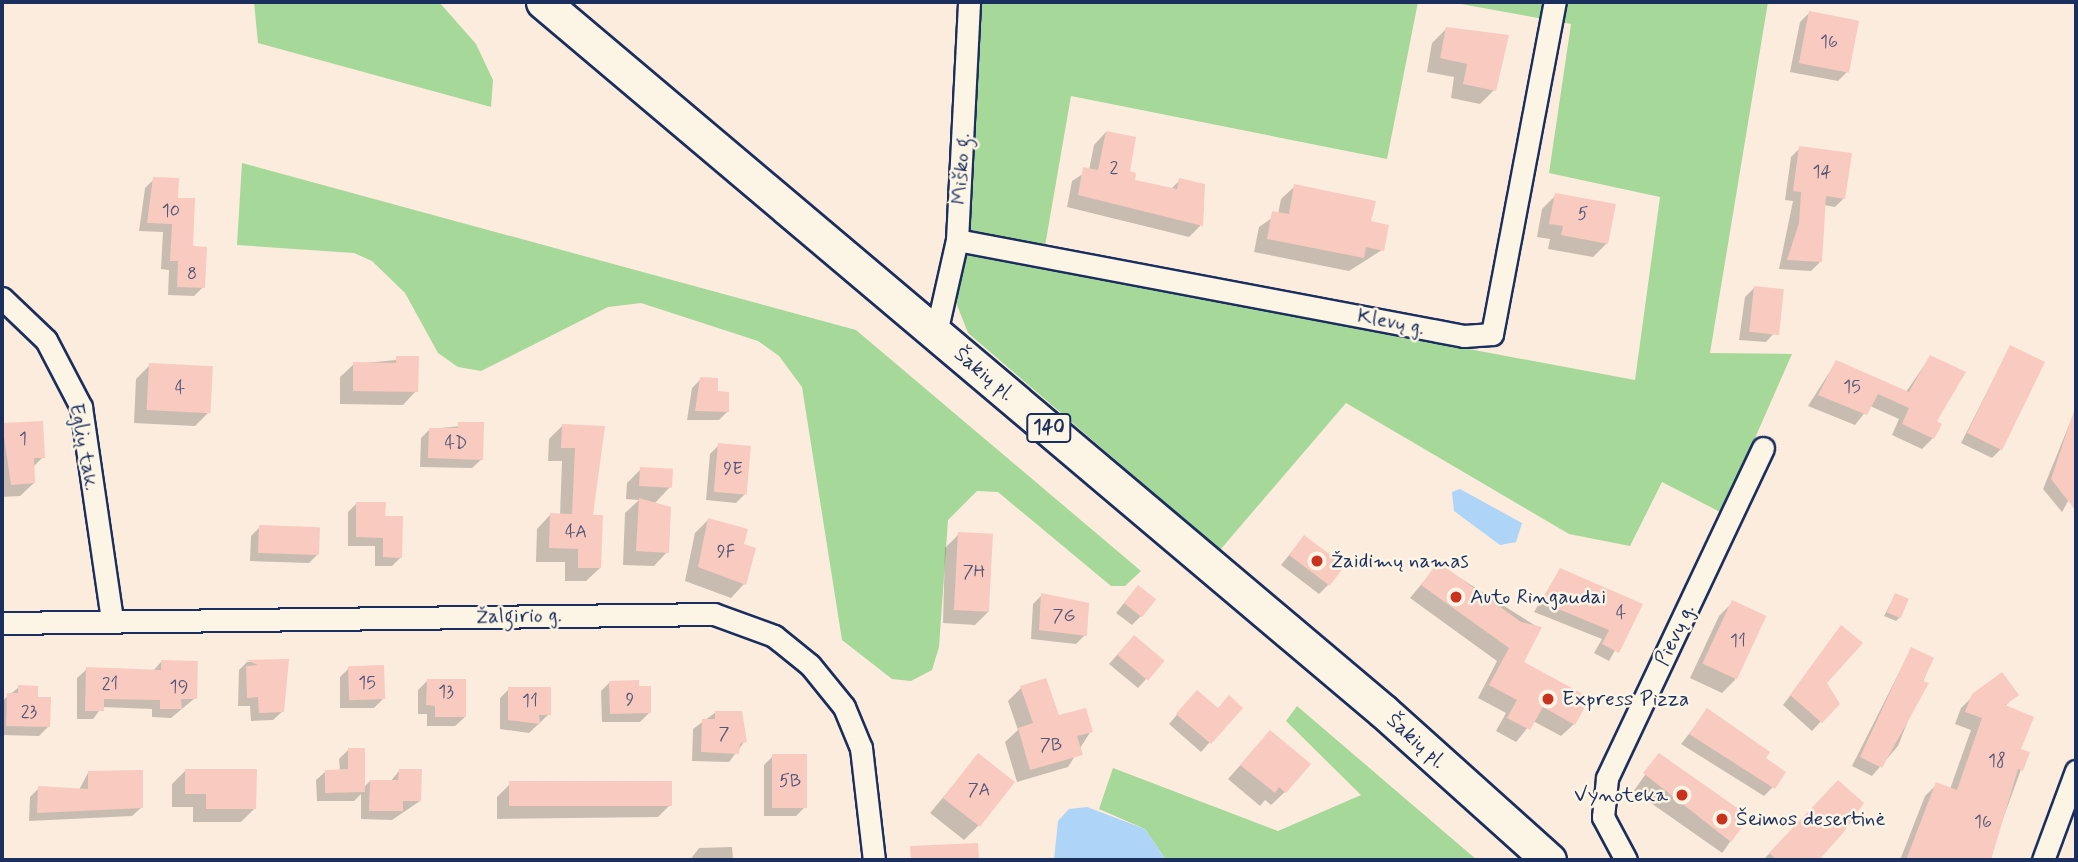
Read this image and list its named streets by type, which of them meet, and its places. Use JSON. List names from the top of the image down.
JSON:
{
  "streets": {
    "main road": ["Šakių pl.", "140"],
    "street": [
      "Miško g.",
      "Klevų g.",
      "Eglių tak.",
      "Žalgirio g.",
      "Pievų g."
    ]
  },
  "crossings": [
    ["Miško g.", "Klevų g."],
    ["Miško g.", "Šakių pl."],
    ["Eglių tak.", "Žalgirio g."]
  ],
  "places": [
    "Žaidimų namas",
    "Auto Ringaudai",
    "Express Pizza",
    "Vynoteka",
    "Šeimos desertinė"
  ],
  "house_numbers": [
    "16",
    "2",
    "14",
    "10",
    "5",
    "8",
    "15",
    "4",
    "1",
    "4D",
    "9E",
    "4A",
    "9F",
    "7H",
    "4",
    "7G",
    "11",
    "15",
    "21",
    "19",
    "13",
    "9",
    "11",
    "23",
    "7",
    "7B",
    "18",
    "5B",
    "7A",
    "16"
  ]
}
